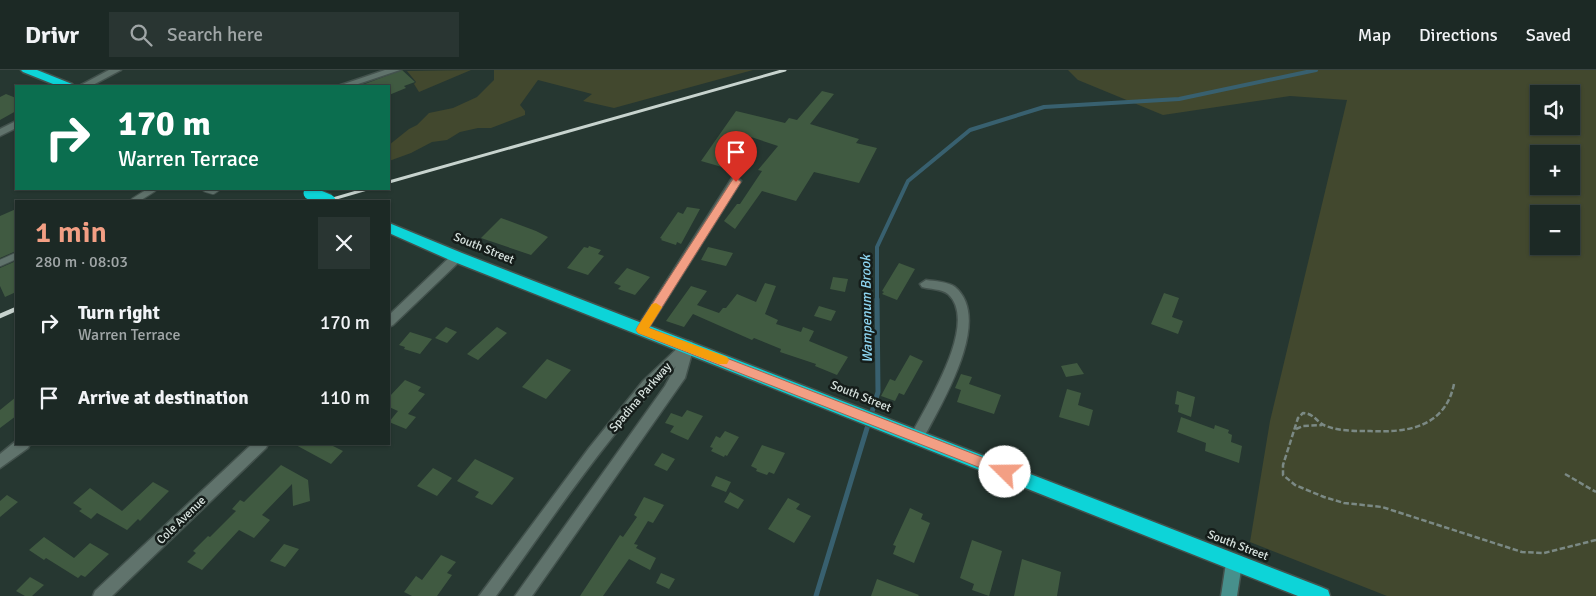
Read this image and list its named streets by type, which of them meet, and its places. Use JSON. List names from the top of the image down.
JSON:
{
  "streets": {
    "highway": ["South Street"],
    "street": ["Spadina Parkway", "Cole Avenue"]
  },
  "crossings": [
    ["South Street", "Spadina Parkway"]
  ],
  "water": ["Wampenum Brook"],
  "page": {
    "header": "Drivr",
    "search": "Search here",
    "nav": ["Map", "Directions", "Saved"],
    "map_buttons": ["+", "−"],
    "turn": ["170 m", "Warren Terrace"],
    "heading": ["1 min", "280 m · 08:03"],
    "list": [
      {
        "name": "Turn right",
        "note": "Warren Terrace",
        "value": "170 m"
      },
      {
        "name": "Arrive at destination",
        "value": "110 m"
      }
    ]
  }
}
